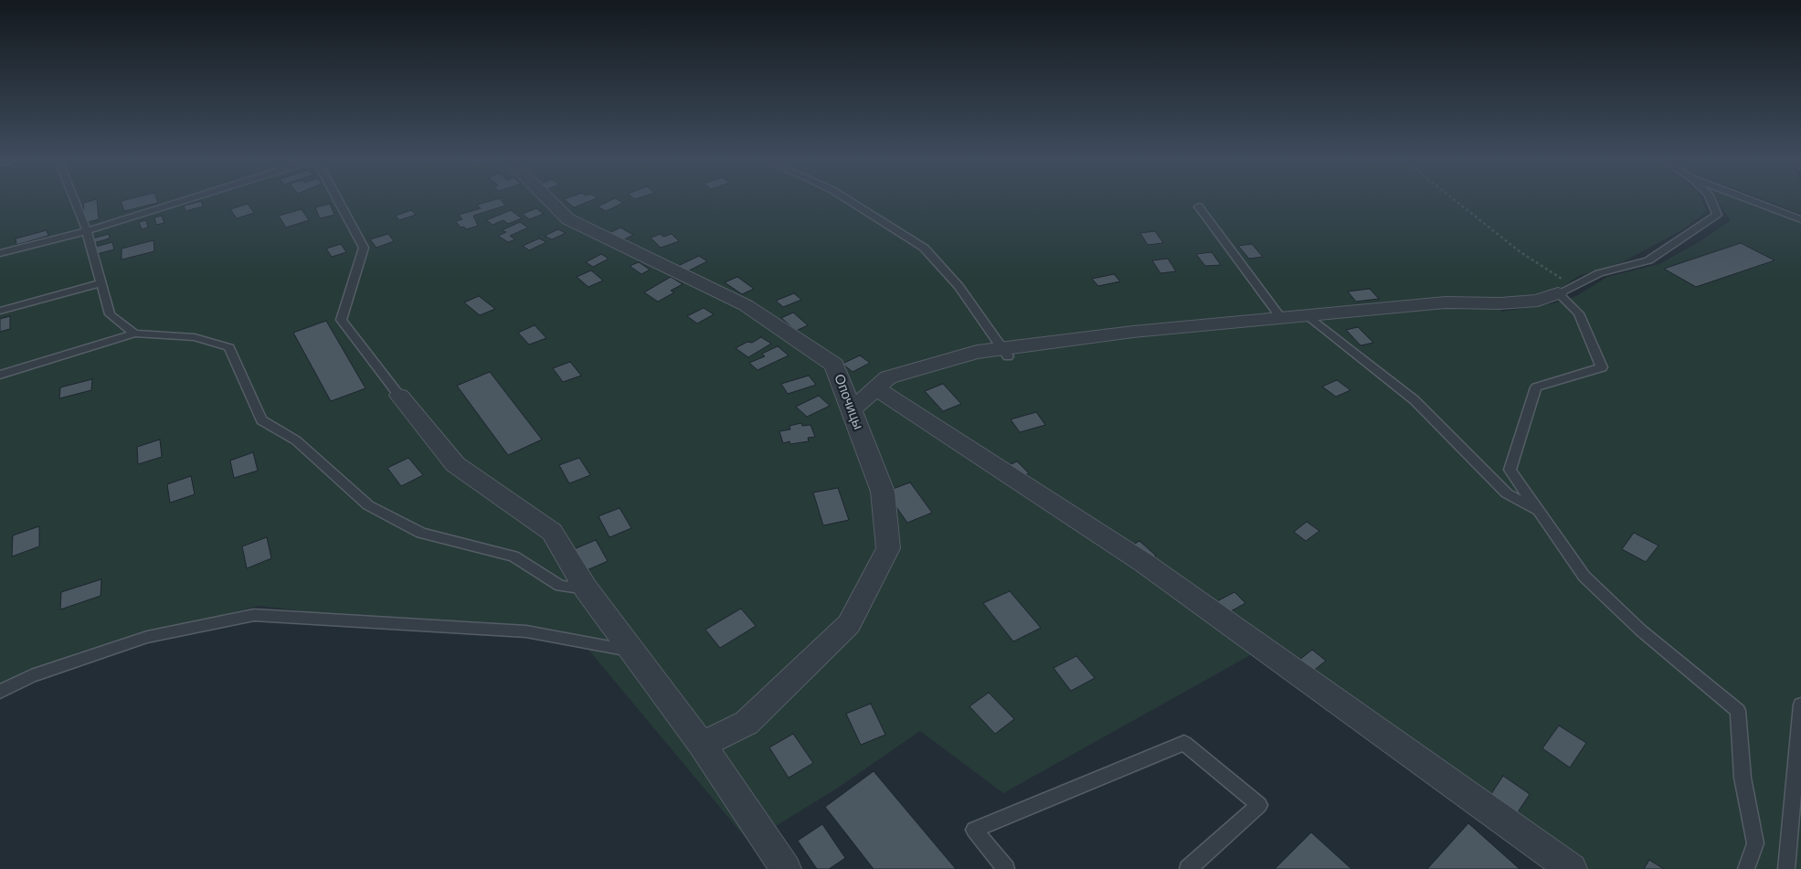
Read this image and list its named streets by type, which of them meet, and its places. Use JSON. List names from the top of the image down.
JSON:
{
  "streets": {
    "street": ["Опочицы"]
  }
}
